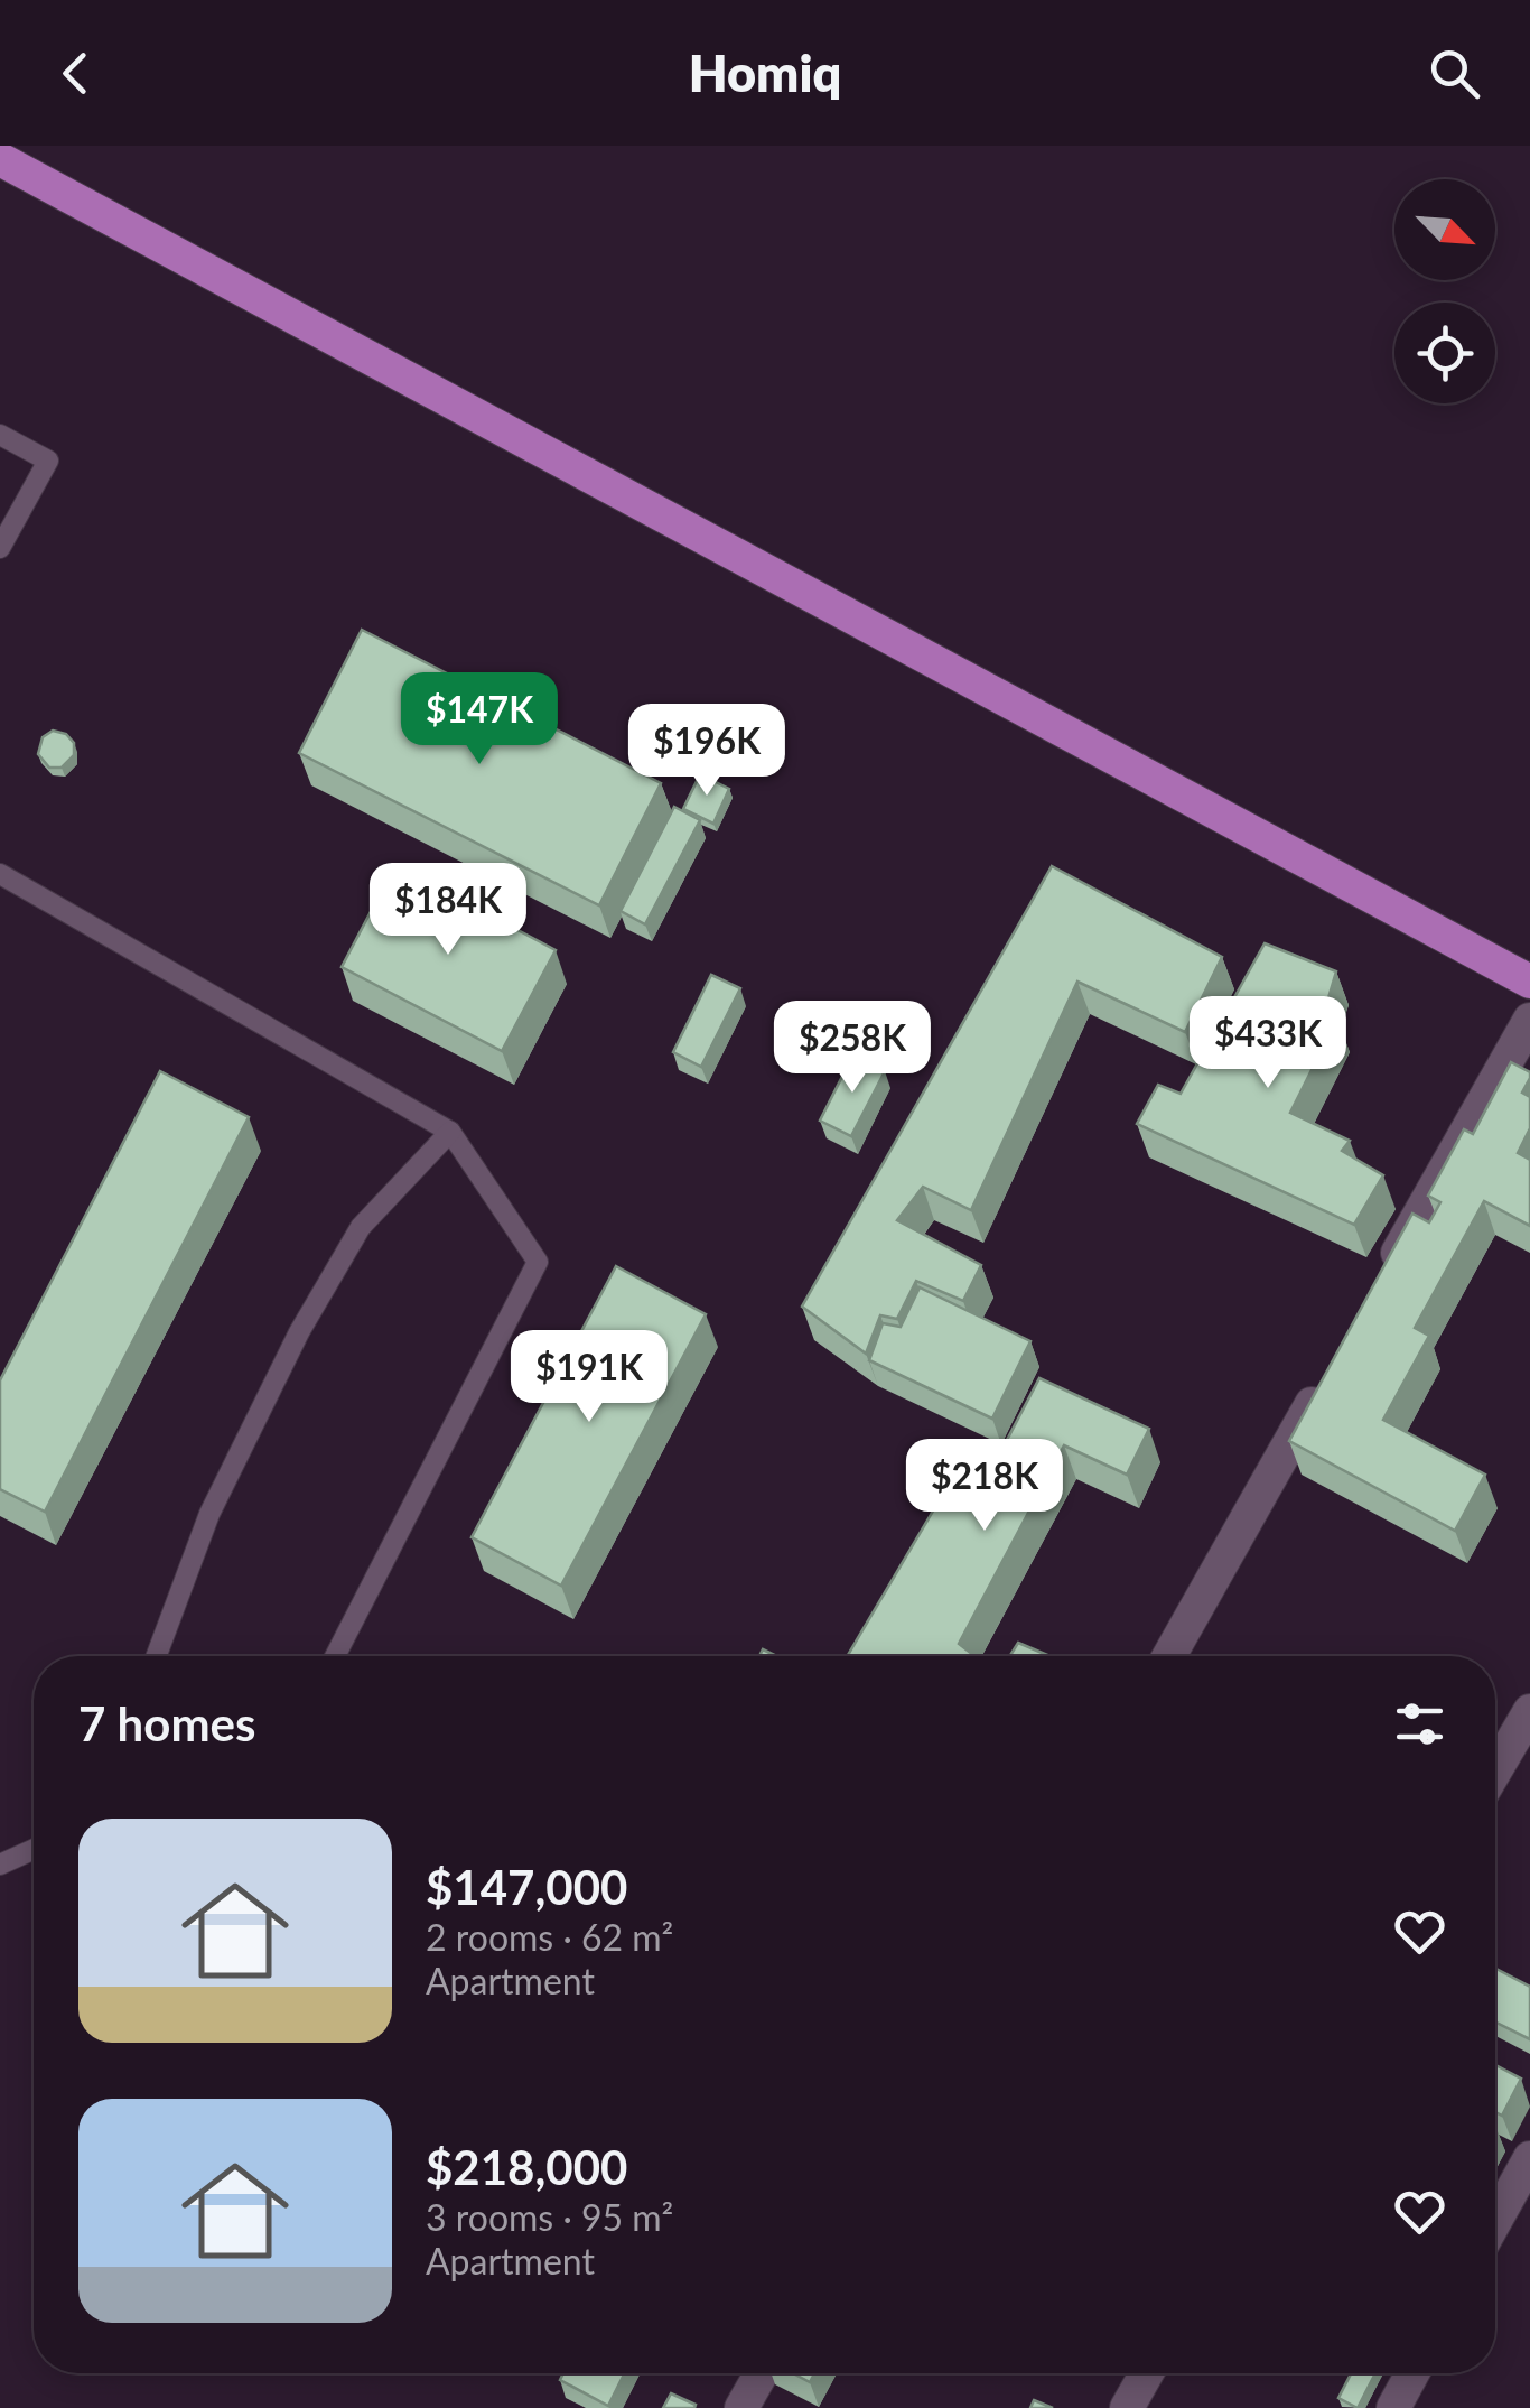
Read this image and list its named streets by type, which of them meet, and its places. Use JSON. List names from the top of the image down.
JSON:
{
  "north": "bottom right",
  "page": {
    "header": "Homiq",
    "price": [
      "$147K",
      "$196K",
      "$184K",
      "$433K",
      "$258K",
      "$191K",
      "$218K"
    ],
    "heading": "7 homes",
    "list": [
      {
        "name": "$147,000",
        "note": "2 rooms · 62 m² · Apartment"
      },
      {
        "name": "$218,000",
        "note": "3 rooms · 95 m² · Apartment"
      }
    ]
  }
}
